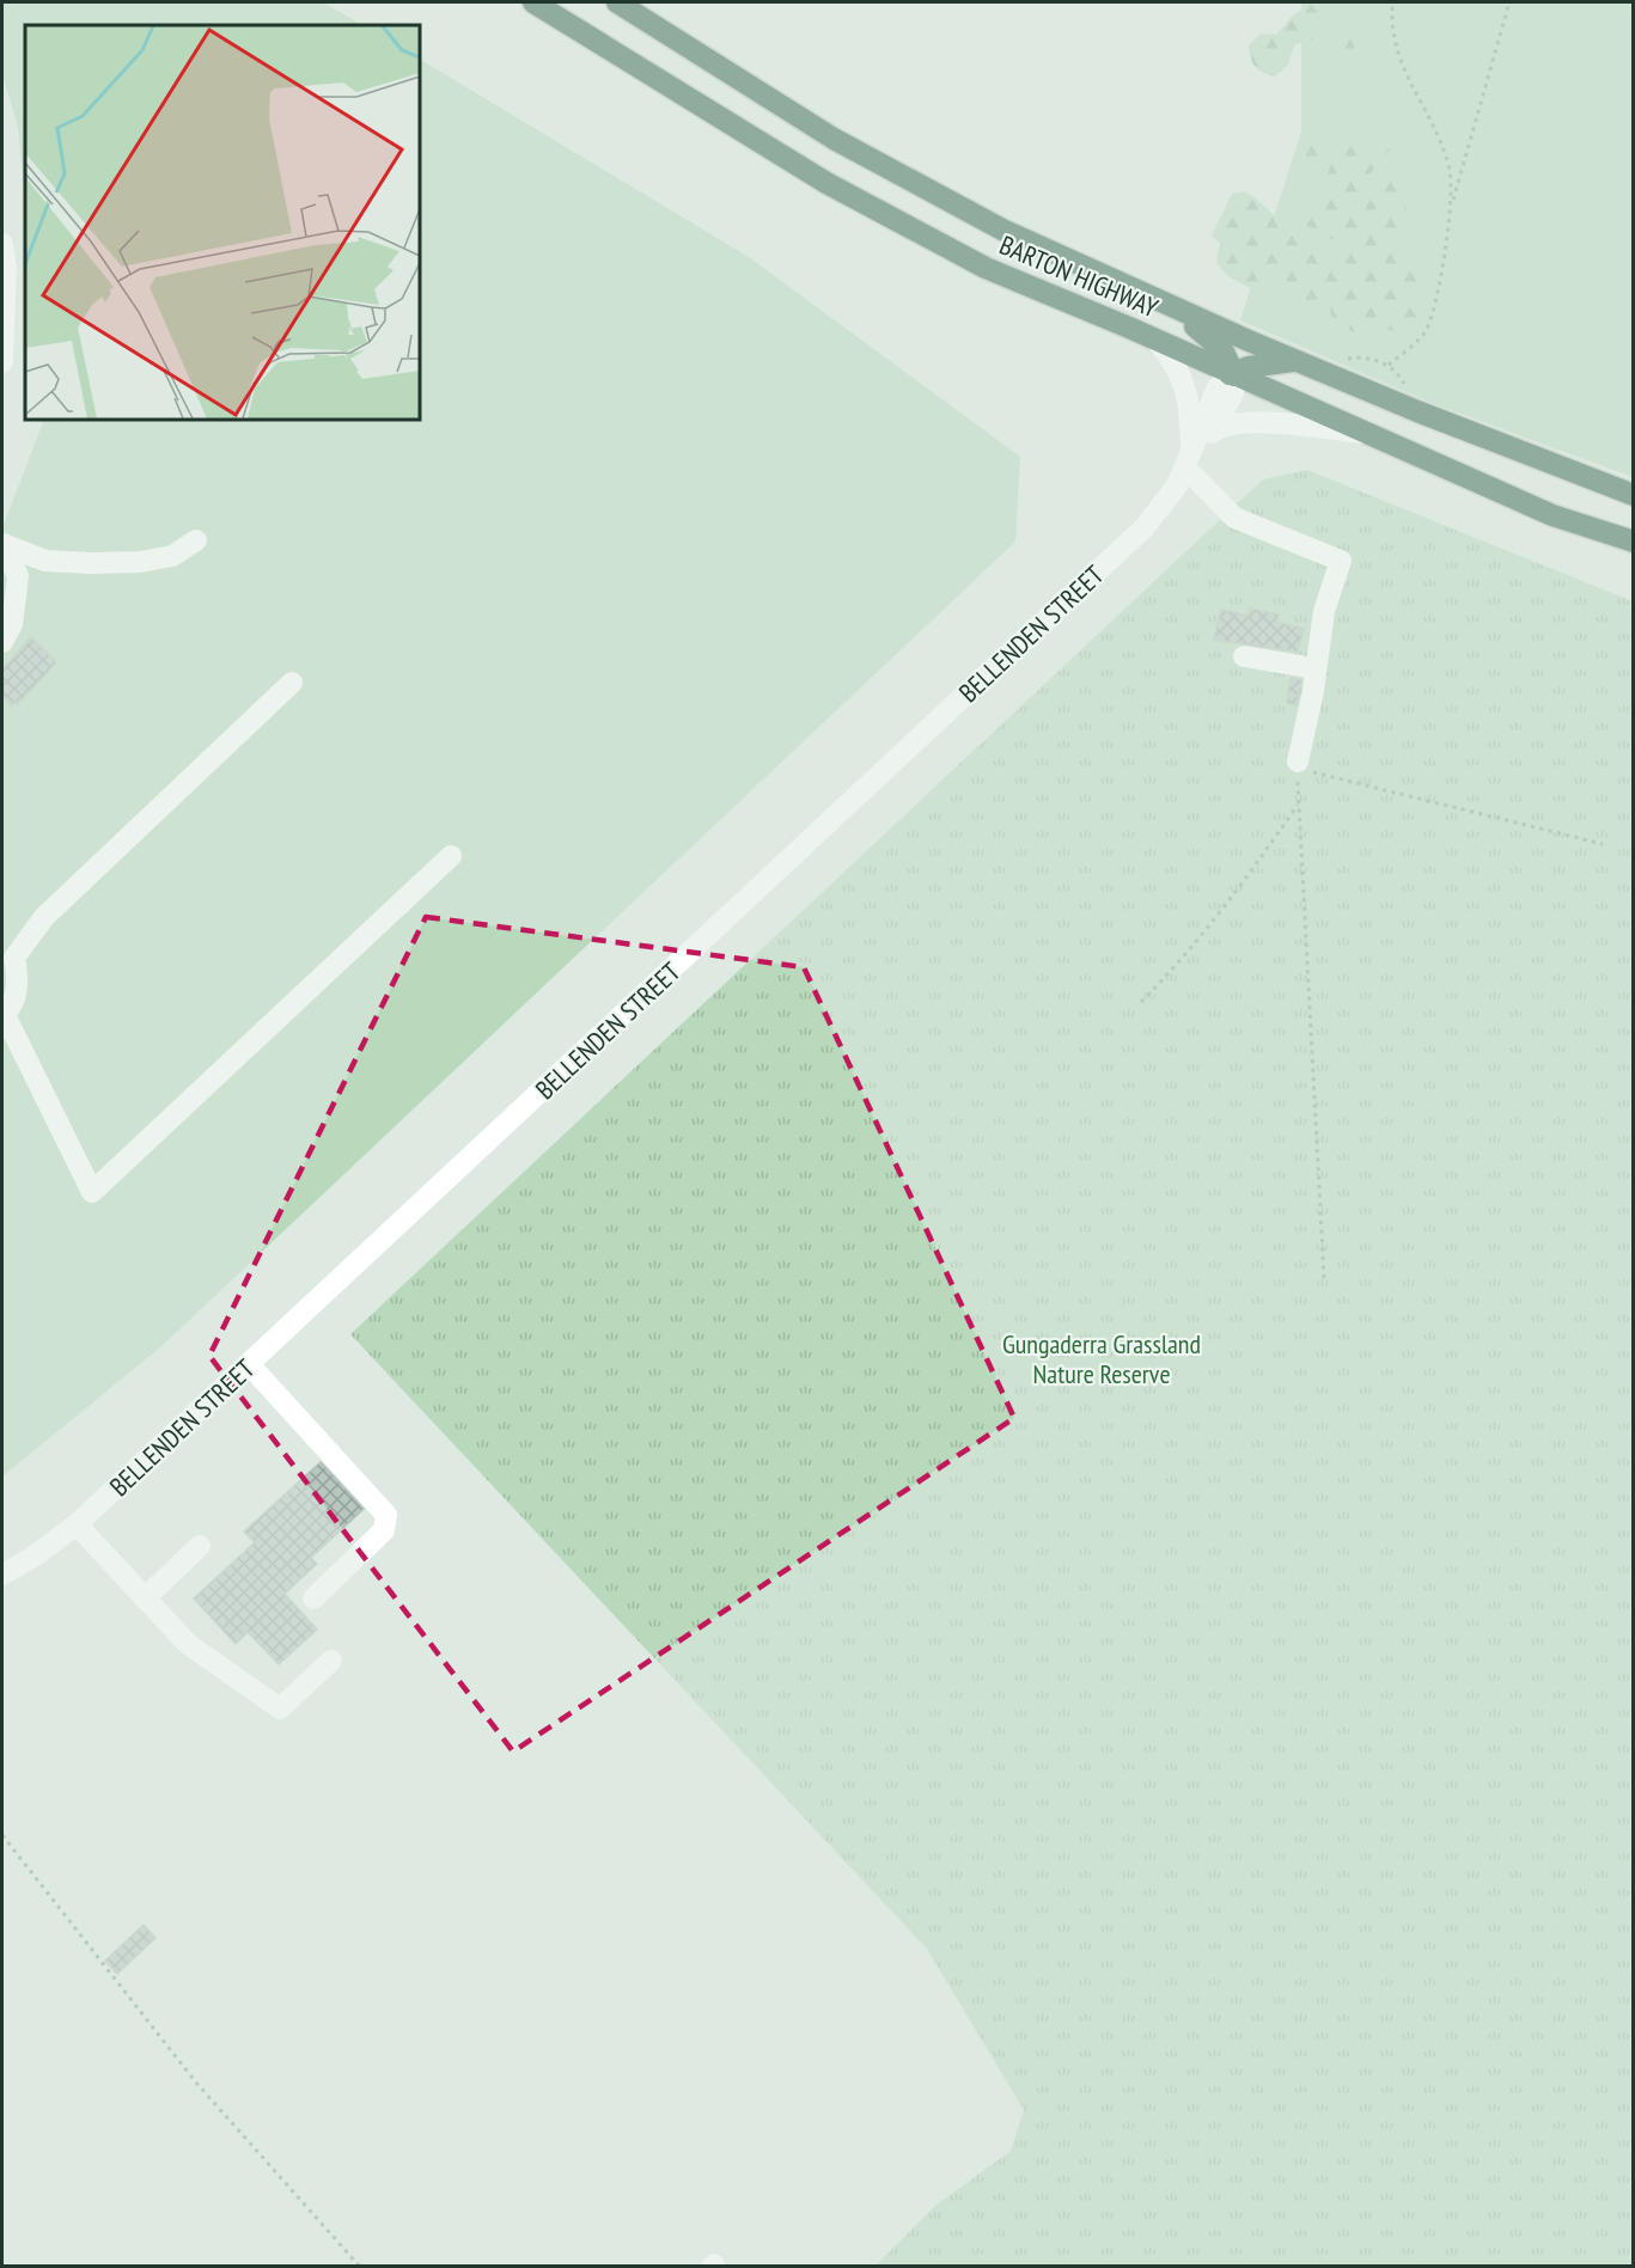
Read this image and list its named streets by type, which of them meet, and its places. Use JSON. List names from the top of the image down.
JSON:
{
  "streets": {
    "highway": ["BARTON HIGHWAY"],
    "street": ["BELLENDEN STREET"]
  },
  "crossings": [
    ["BARTON HIGHWAY", "BELLENDEN STREET"]
  ],
  "parks": ["Gungaderra Grassland Nature Reserve"]
}
